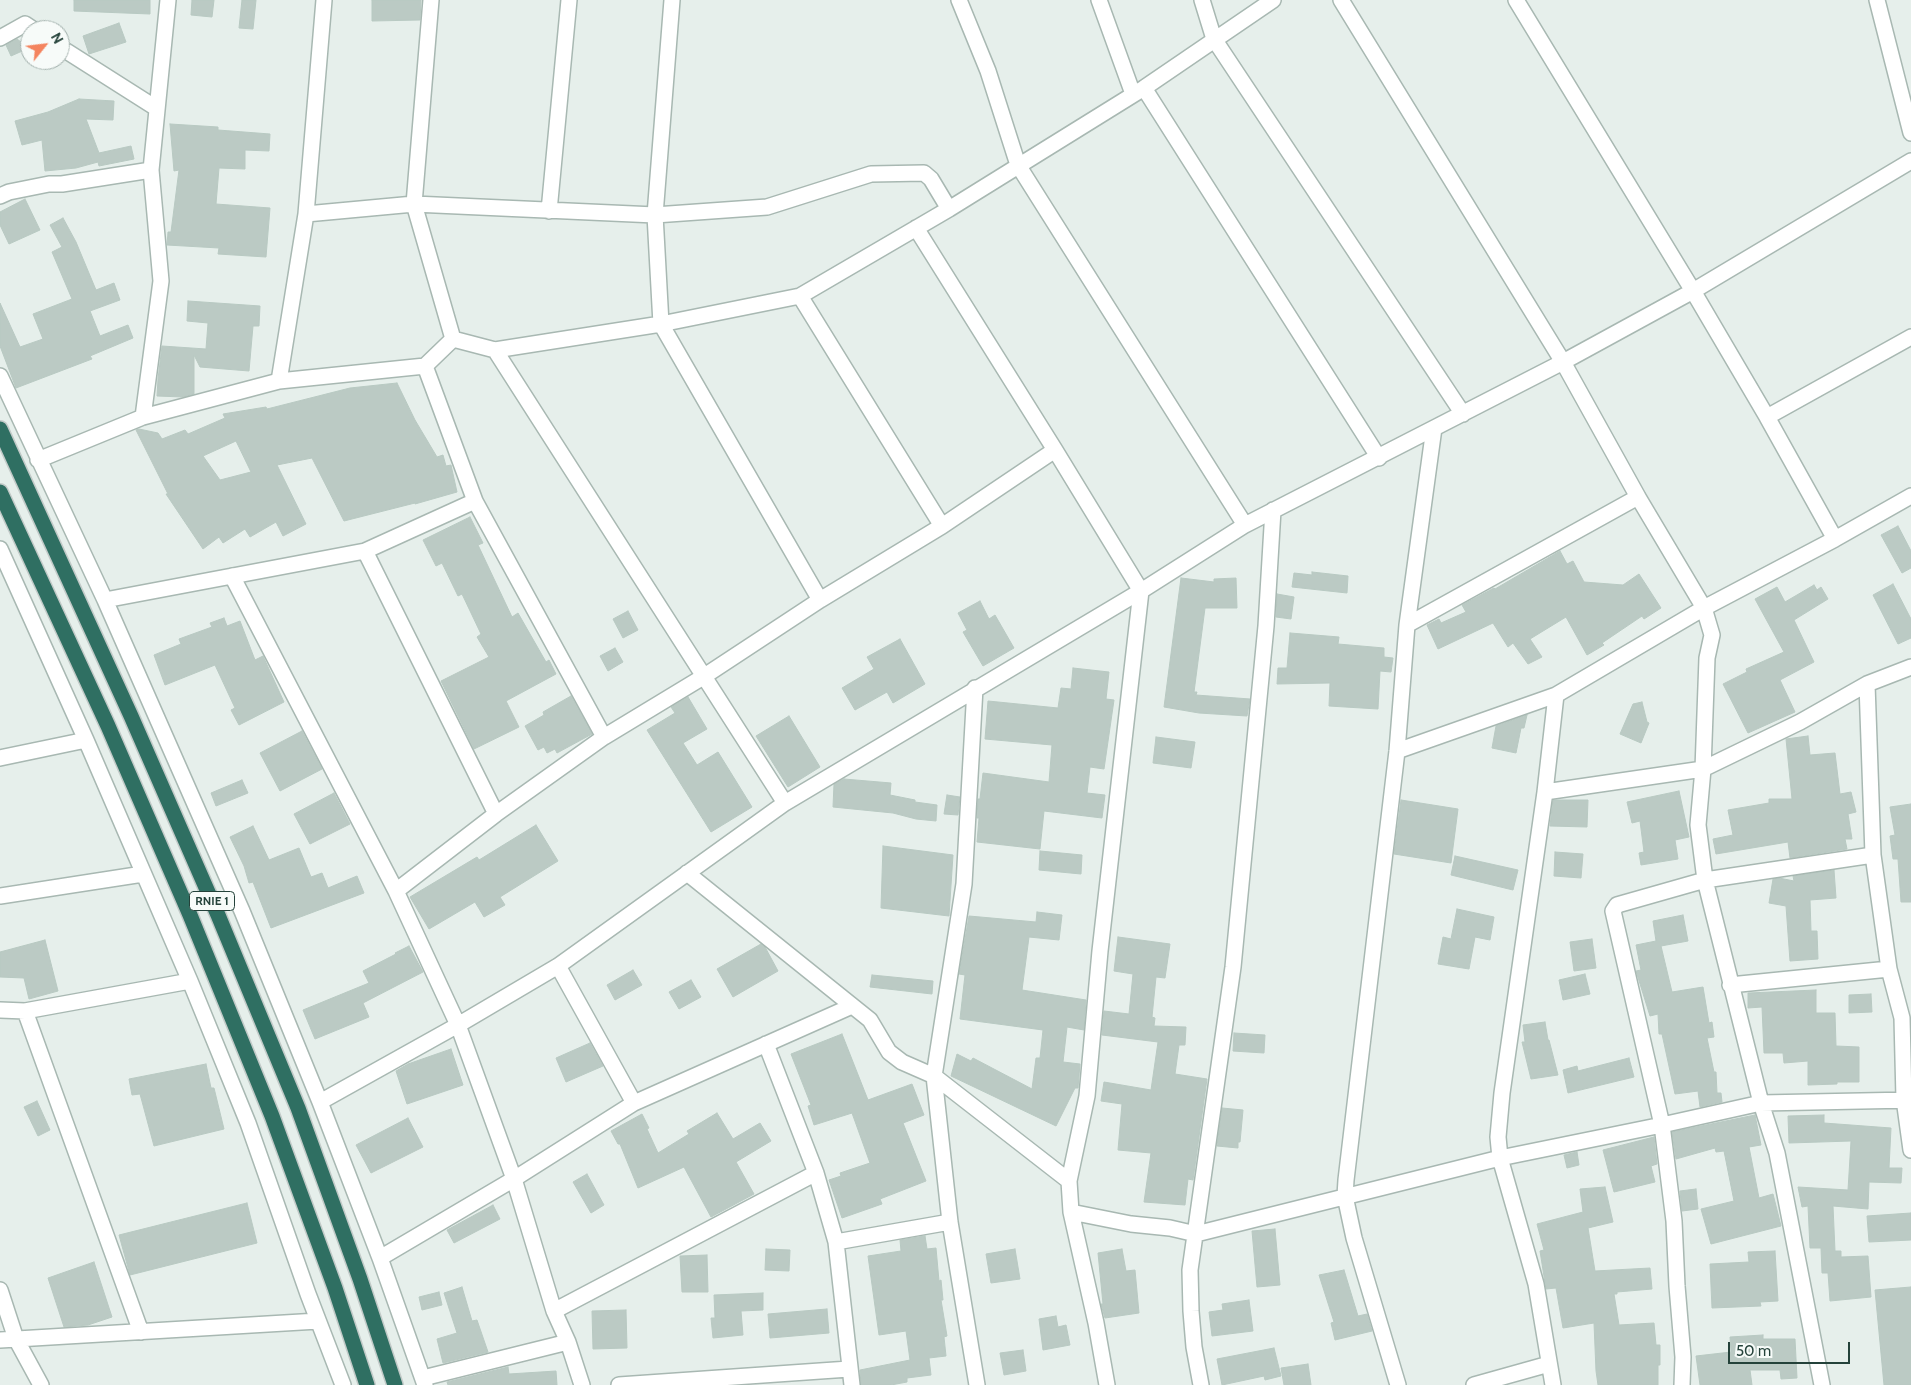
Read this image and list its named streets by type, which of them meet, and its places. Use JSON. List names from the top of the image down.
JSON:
{
  "streets": {
    "highway": ["RNIE 1"]
  },
  "scale_bar": "50 m",
  "north": "top right"
}
